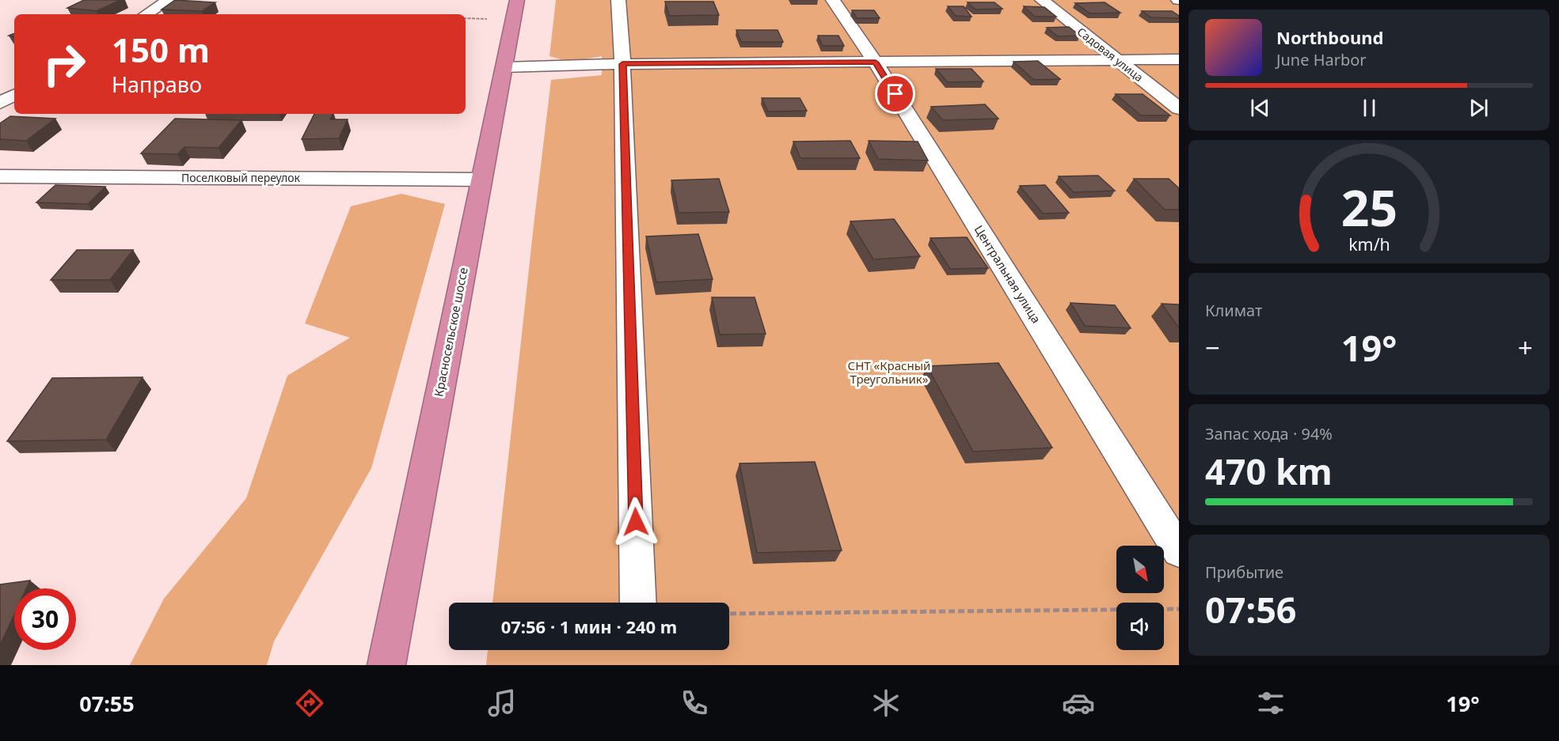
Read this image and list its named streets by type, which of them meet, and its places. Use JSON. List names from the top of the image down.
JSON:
{
  "streets": {
    "highway": ["Красносельское шоссе"],
    "street": ["Садовая улица", "Поселковый переулок", "Центральная улица"]
  },
  "crossings": [
    ["Поселковый переулок", "Красносельское шоссе"]
  ],
  "parks": ["СНТ «Красный Треугольник»"],
  "north": "bottom right",
  "page": {
    "turn": ["150 m", "Направо"],
    "song": ["Northbound", "June Harbor"],
    "tile": [
      "Климат",
      ["Запас хода · 94%", "470 km"],
      ["Прибытие", "07:56"]
    ],
    "heat": ["−", "19°", "+"],
    "limit": "30",
    "trip": "07:56 · 1 мин · 240 m",
    "tabs": ["07:55", "19°"],
    "gauge": ["25", "km/h"]
  }
}
